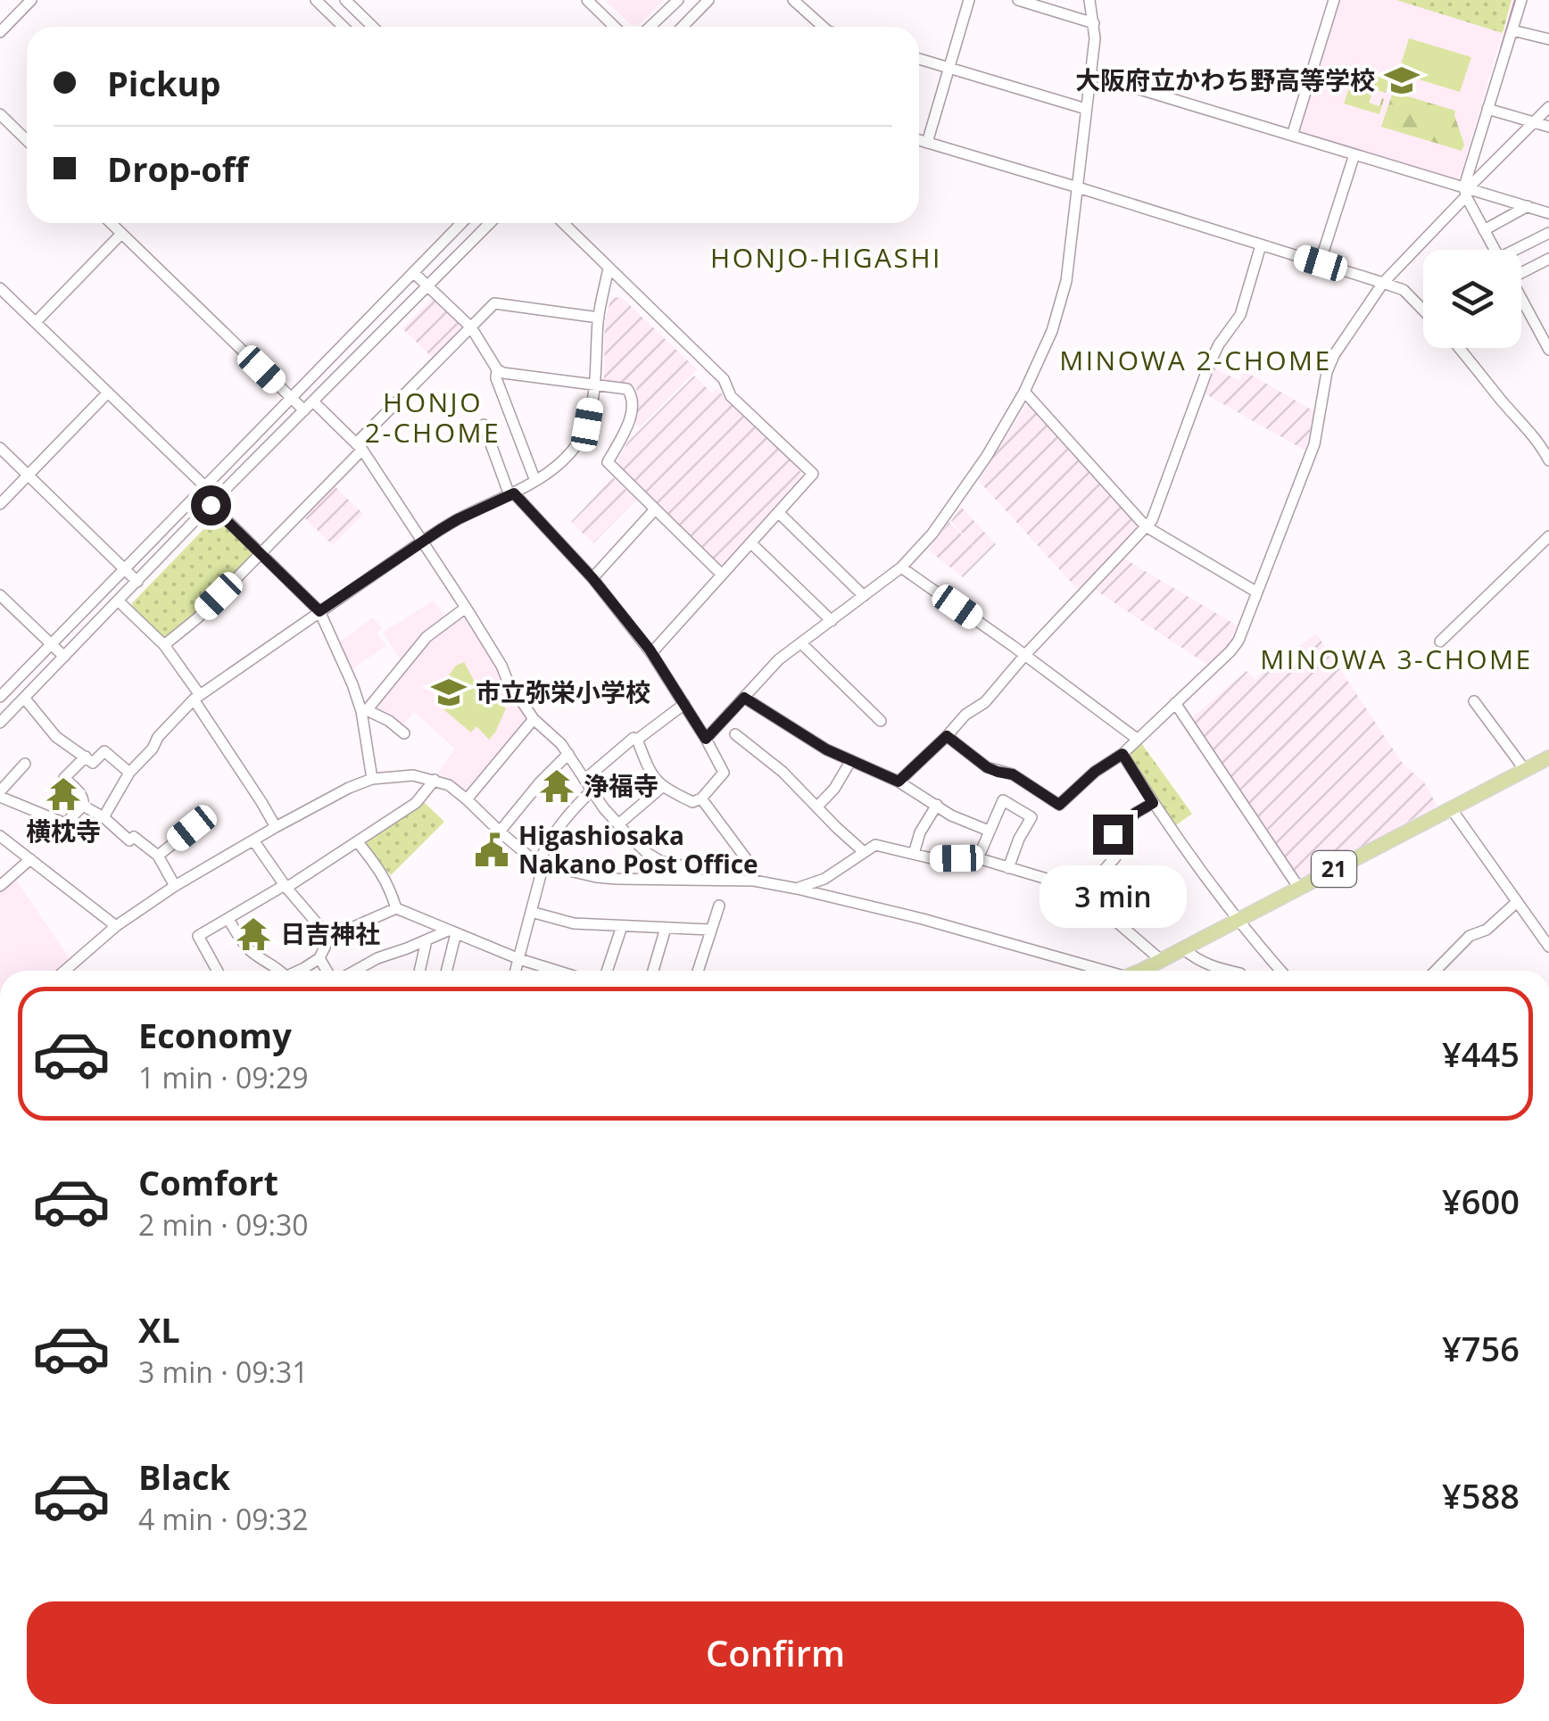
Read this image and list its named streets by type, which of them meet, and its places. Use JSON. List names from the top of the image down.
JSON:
{
  "streets": {
    "main road": ["21"]
  },
  "districts": [
    "HONJO-HIGASHI",
    "MINOWA 2-CHOME",
    "HONJO 2-CHOME",
    "MINOWA 3-CHOME"
  ],
  "places": {
    "school or university": ["大阪府立かわち野高等学校", "市立弥栄小学校"],
    "temple": ["浄福寺", "横枕寺", "日吉神社"],
    "public building": ["Higashiosaka Nakano Post Office"]
  },
  "page": {
    "banner": ["Pickup", "Drop-off"],
    "bubble": "3 min",
    "list": [
      {
        "name": "Economy",
        "note": "1 min · 09:29",
        "value": "¥445"
      },
      {
        "name": "Comfort",
        "note": "2 min · 09:30",
        "value": "¥600"
      },
      {
        "name": "XL",
        "note": "3 min · 09:31",
        "value": "¥756"
      },
      {
        "name": "Black",
        "note": "4 min · 09:32",
        "value": "¥588"
      }
    ],
    "buttons": "Confirm"
  }
}
